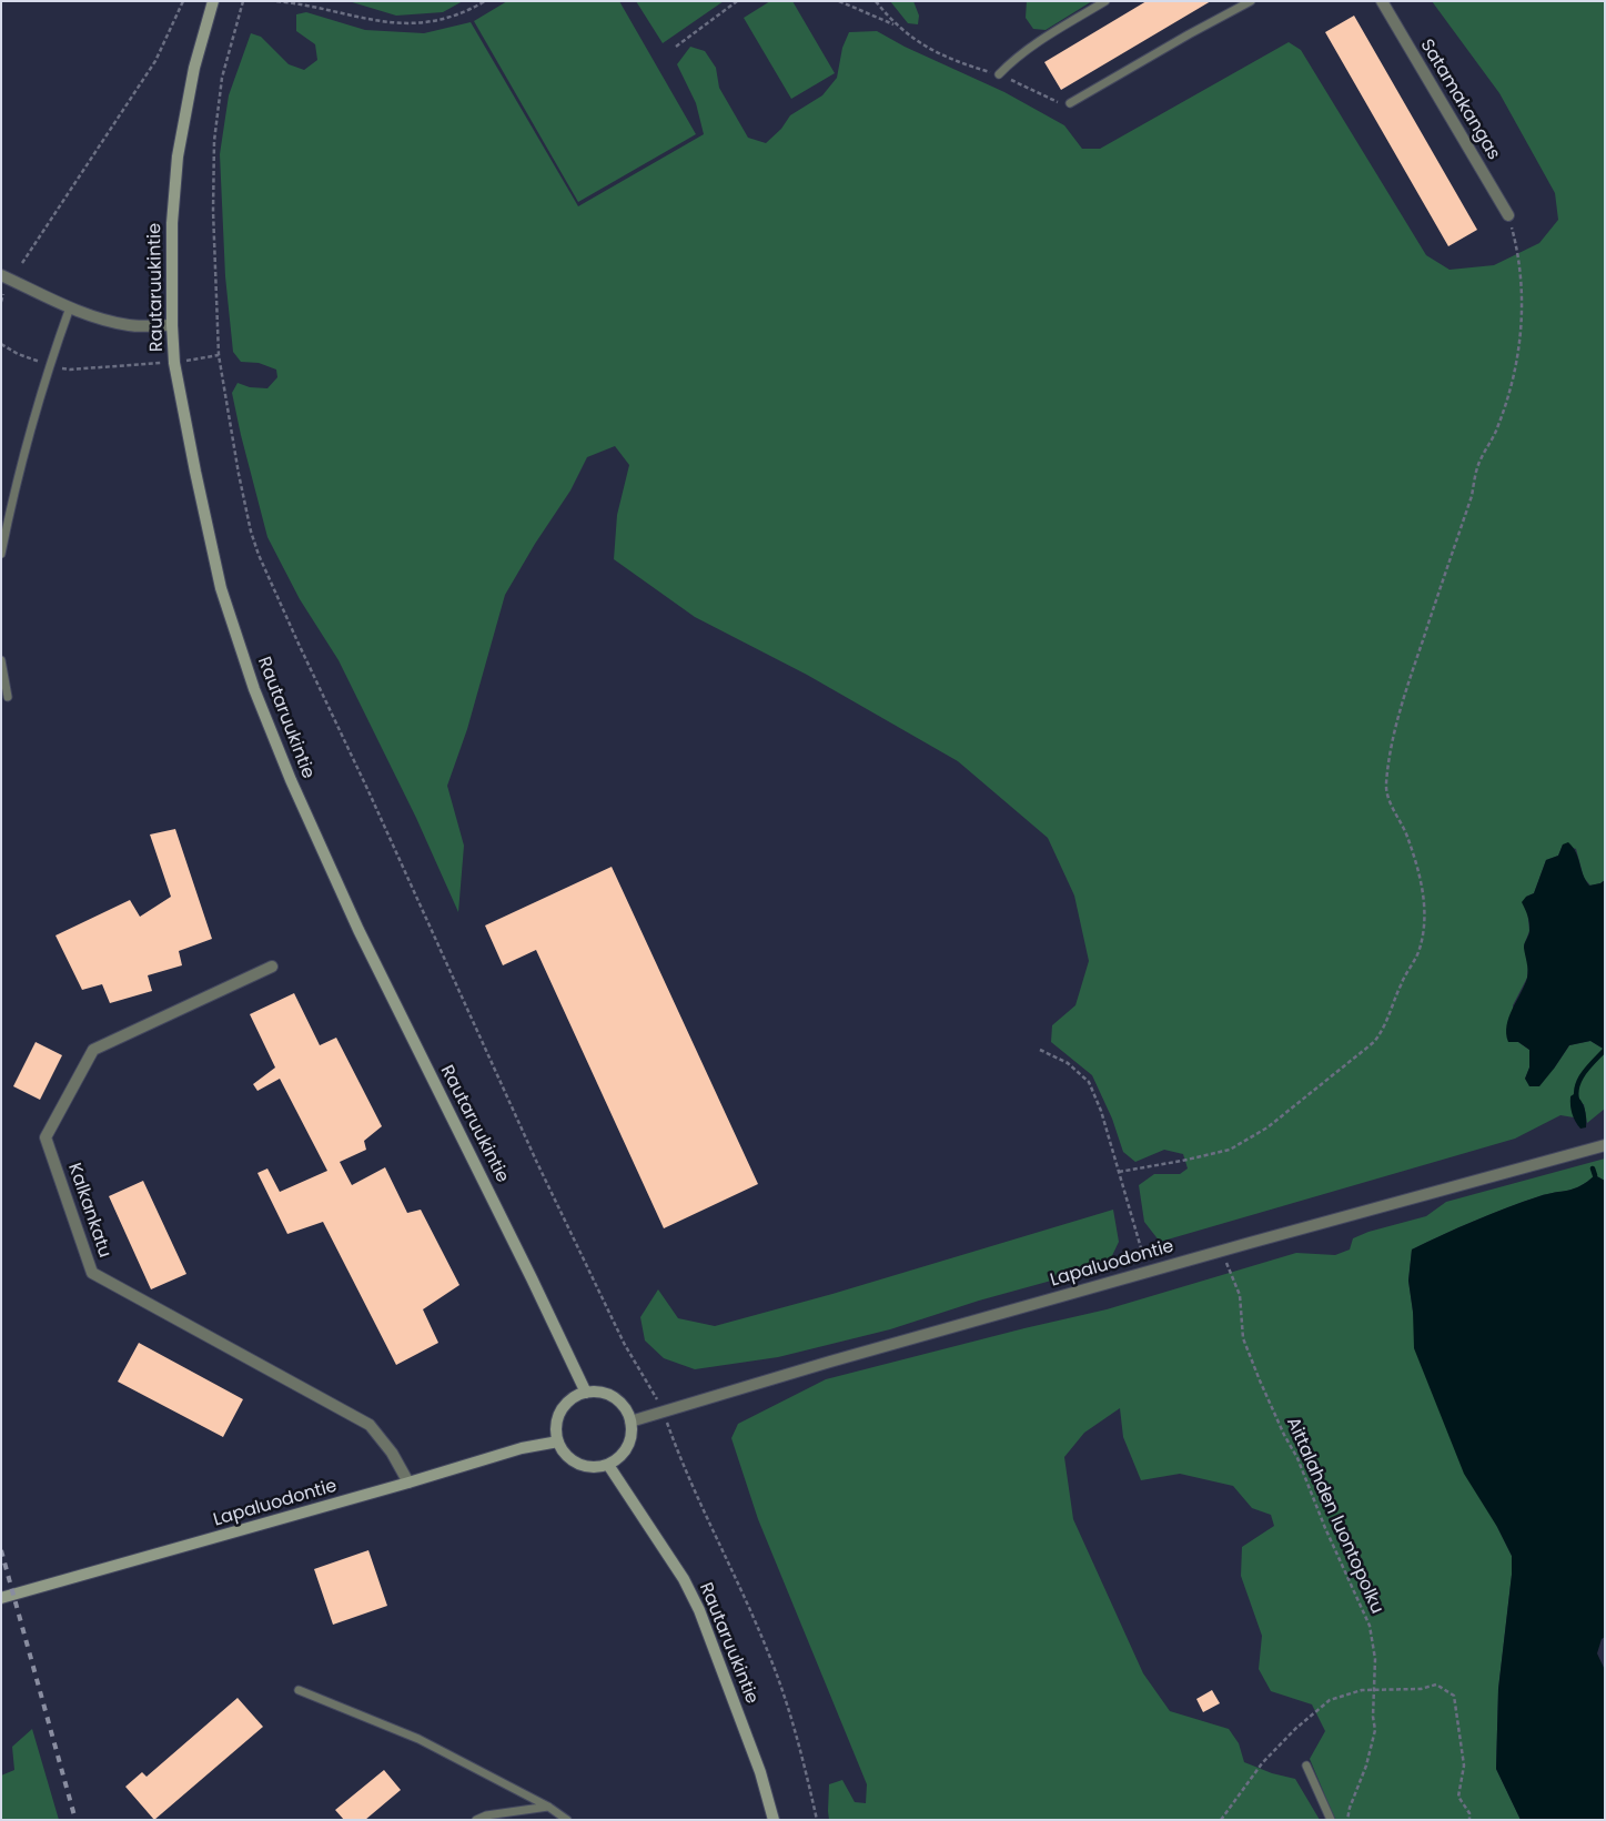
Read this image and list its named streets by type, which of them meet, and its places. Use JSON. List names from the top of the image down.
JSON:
{
  "streets": {
    "main road": ["Rautaruukintie", "Lapaluodontie"],
    "street": ["Satamakangas", "Kalkankatu"],
    "path": ["Aittalahden luontopolku"]
  },
  "crossings": [
    ["Rautaruukintie", "Lapaluodontie"],
    ["Kalkankatu", "Lapaluodontie"],
    ["Lapaluodontie", "Aittalahden luontopolku"]
  ]
}
